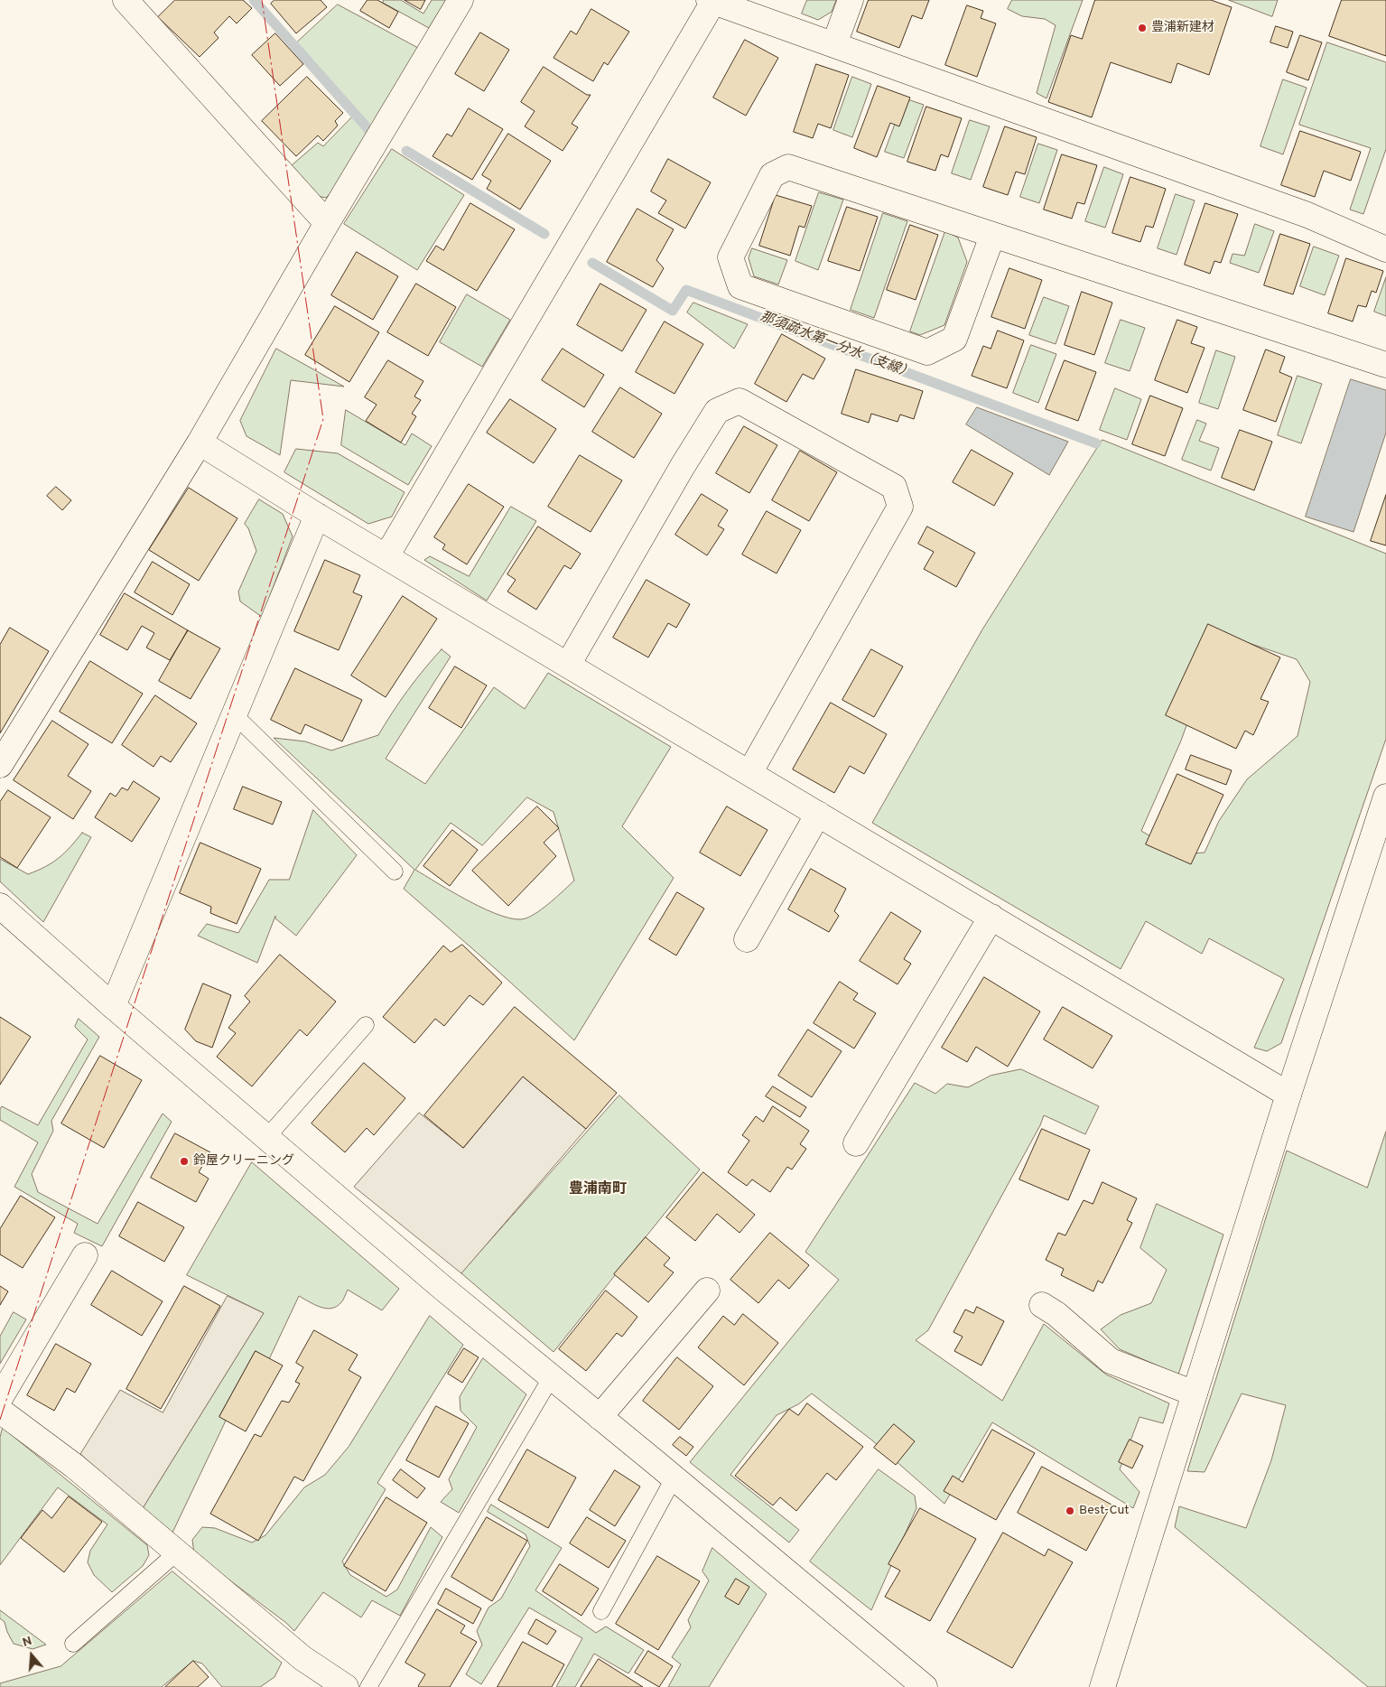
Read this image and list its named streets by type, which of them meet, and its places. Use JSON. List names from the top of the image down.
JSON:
{
  "districts": ["豊浦南町"],
  "water": ["那須疏水第一分水（支線）"],
  "places": ["豊浦新建材", "鈴屋クリーニング", "Best-Cut"],
  "north": "top"
}
